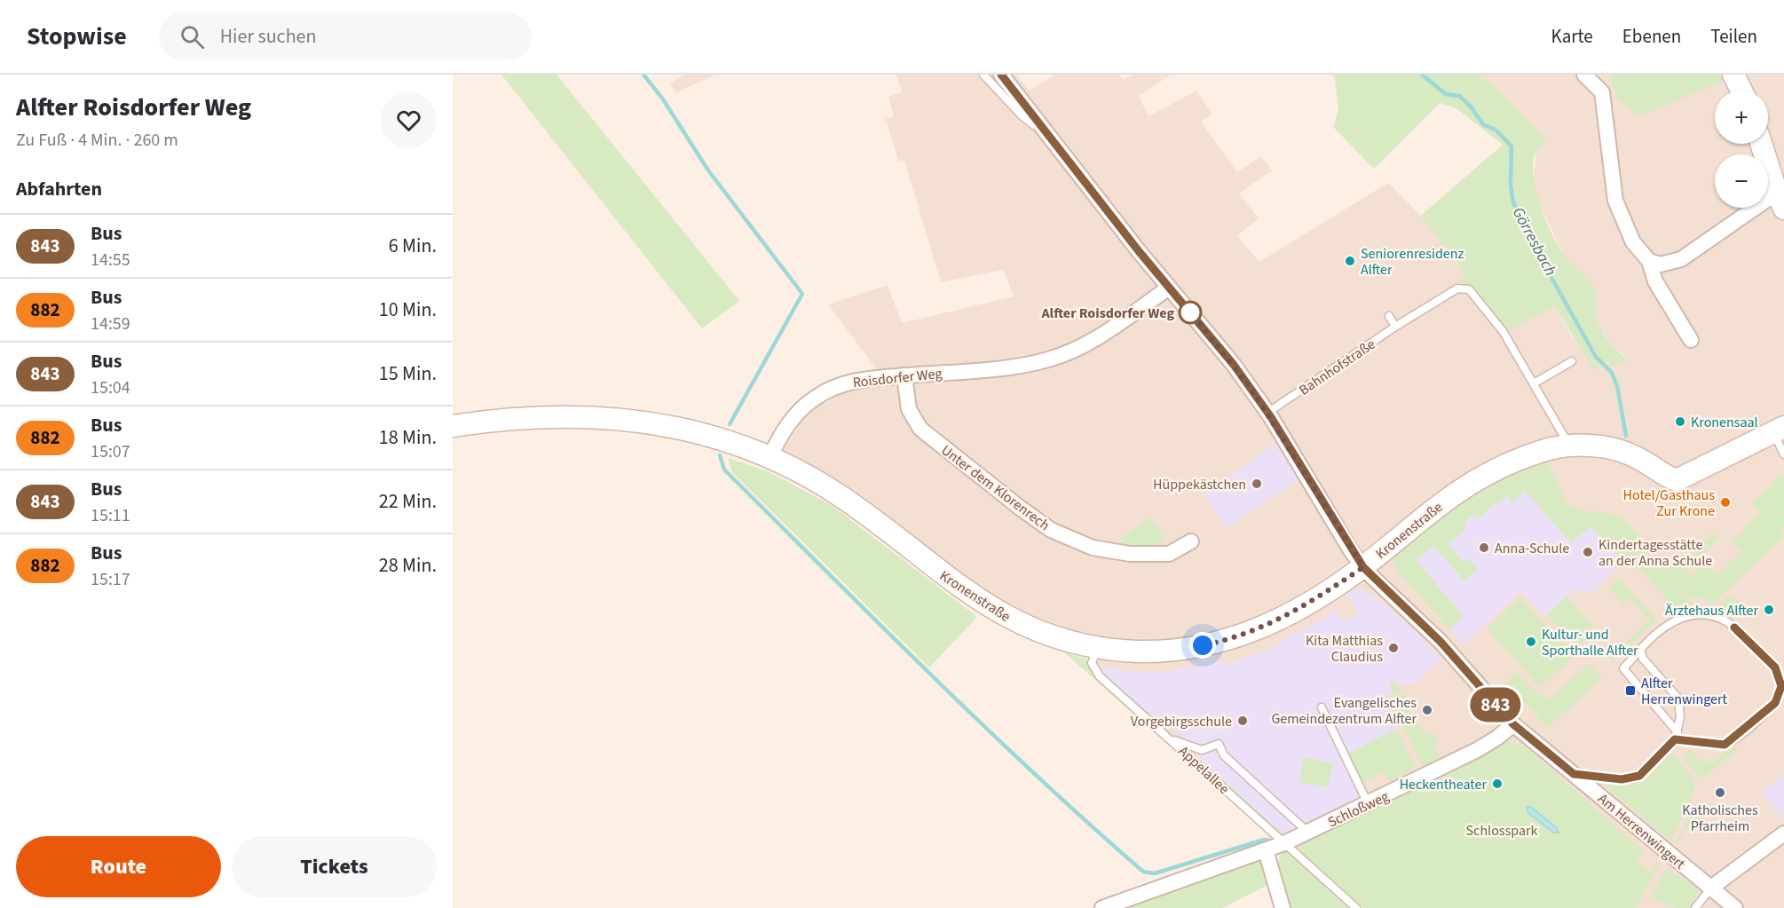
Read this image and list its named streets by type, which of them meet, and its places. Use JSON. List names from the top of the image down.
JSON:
{
  "streets": {
    "street": [
      "Roisdorfer Weg",
      "Unter dem Klorenrech",
      "Kronenstraße",
      "Schloßweg",
      "Am Herrenwingert"
    ],
    "lane": ["Bahnhofstraße", "Appelallee"]
  },
  "crossings": [
    ["Roisdorfer Weg", "Unter dem Klorenrech"],
    ["Roisdorfer Weg", "Kronenstraße"],
    ["Kronenstraße", "Appelallee"],
    ["Kronenstraße", "Am Herrenwingert"],
    ["Appelallee", "Schloßweg"],
    ["Schloßweg", "Am Herrenwingert"]
  ],
  "water": ["Görresbach"],
  "parks": ["Schlosspark"],
  "places": {
    "other": [
      "Seniorenresidenz Alfter",
      "Alfter Roisdorfer Weg",
      "Kronensaal",
      "Hüppekästchen",
      "Hotel/Gasthaus Zur Krone",
      "Anna-Schule",
      "Kindertagesstätte an der Anna Schule",
      "Ärztehaus Alfter",
      "Kultur- und Sporthalle Alfter",
      "Kita Matthias Claudius",
      "Evangelisches Gemeindezentrum Alfter",
      "Vorgebirgsschule",
      "Heckentheater",
      "Katholisches Pfarrheim"
    ],
    "transit": ["Alfter Herrenwingert"]
  },
  "lines": ["bus line 843"],
  "page": {
    "header": "Stopwise",
    "search": "Hier suchen",
    "nav": ["Karte", "Ebenen", "Teilen"],
    "heading": [
      ["Alfter Roisdorfer Weg", "Zu Fuß · 4 Min. · 260 m"],
      "Abfahrten"
    ],
    "on_map": "843",
    "map_buttons": ["+", "−"],
    "list": [
      {
        "mark": "843",
        "name": "Bus",
        "note": "14:55",
        "value": "6 Min."
      },
      {
        "mark": "882",
        "name": "Bus",
        "note": "14:59",
        "value": "10 Min."
      },
      {
        "mark": "843",
        "name": "Bus",
        "note": "15:04",
        "value": "15 Min."
      },
      {
        "mark": "882",
        "name": "Bus",
        "note": "15:07",
        "value": "18 Min."
      },
      {
        "mark": "843",
        "name": "Bus",
        "note": "15:11",
        "value": "22 Min."
      },
      {
        "mark": "882",
        "name": "Bus",
        "note": "15:17",
        "value": "28 Min."
      }
    ],
    "buttons": ["Route", "Tickets"]
  }
}
